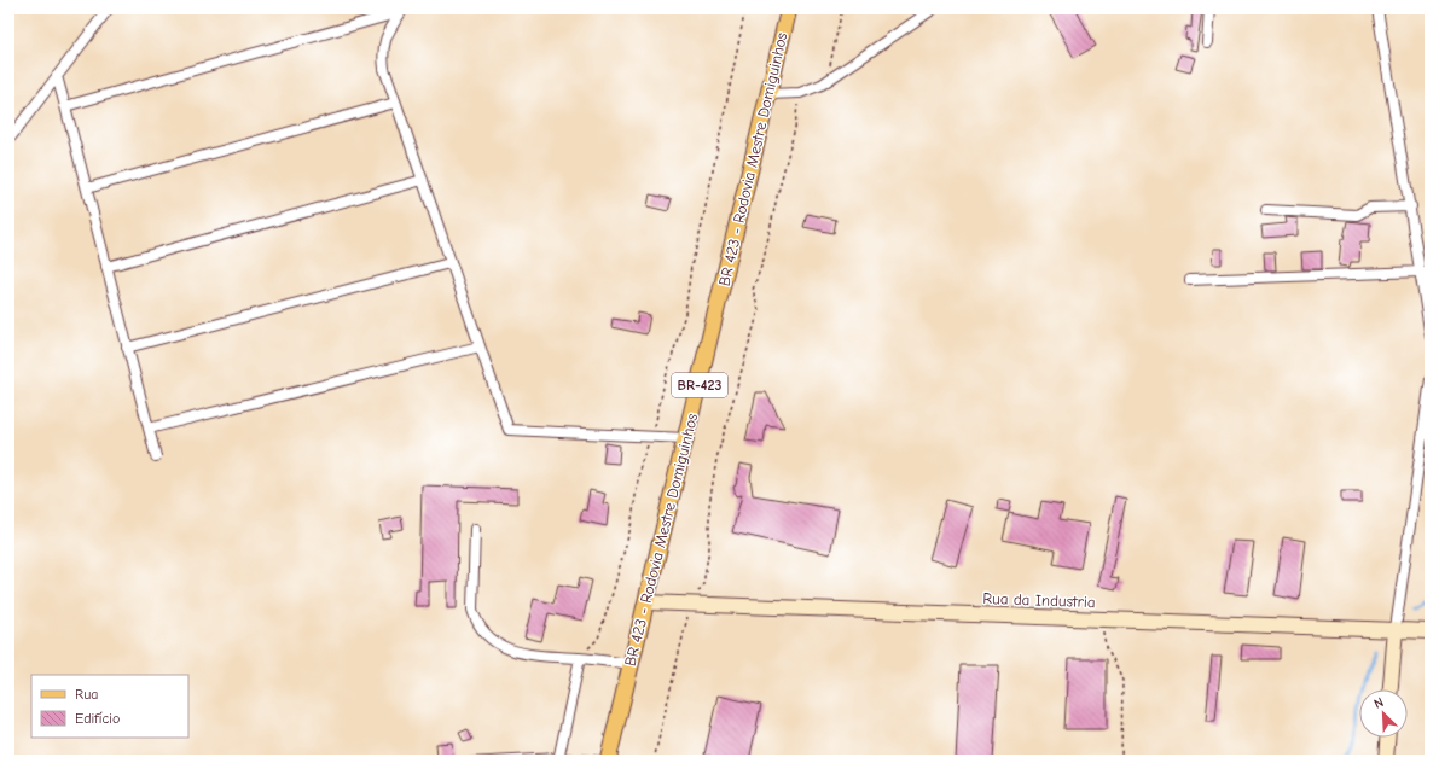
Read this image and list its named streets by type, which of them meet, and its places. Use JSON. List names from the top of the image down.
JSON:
{
  "streets": {
    "main road": ["BR 423 - Rodovia Mestre Domiguinhos", "BR-423"],
    "street": ["Rua da Industria"]
  },
  "crossings": [
    ["BR 423 - Rodovia Mestre Domiguinhos", "Rua da Industria"]
  ],
  "legend": ["Rua", "Edifício"],
  "north": "top left"
}
